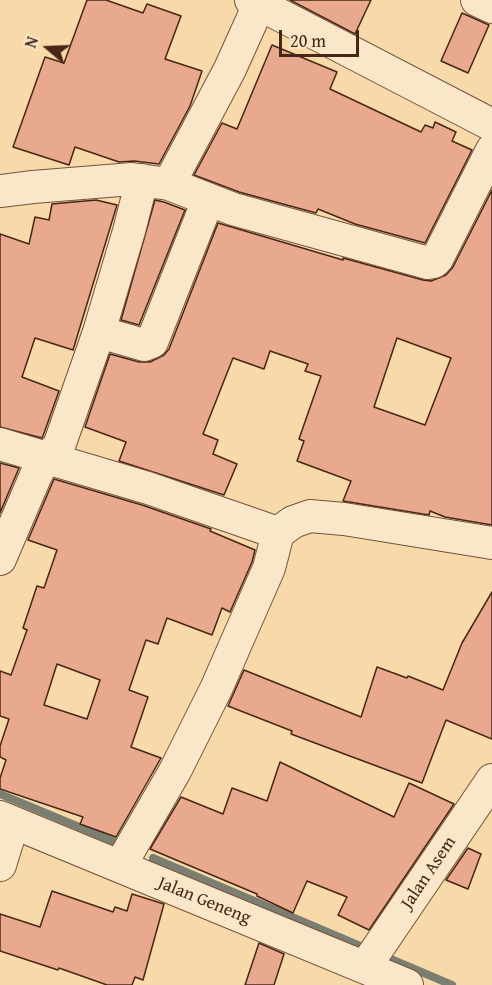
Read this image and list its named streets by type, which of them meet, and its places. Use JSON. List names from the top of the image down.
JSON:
{
  "streets": {
    "street": ["Jalan Asem", "Jalan Geneng"]
  },
  "crossings": [
    ["Jalan Asem", "Jalan Geneng"]
  ],
  "scale_bar": "20 m",
  "north": "left"
}
